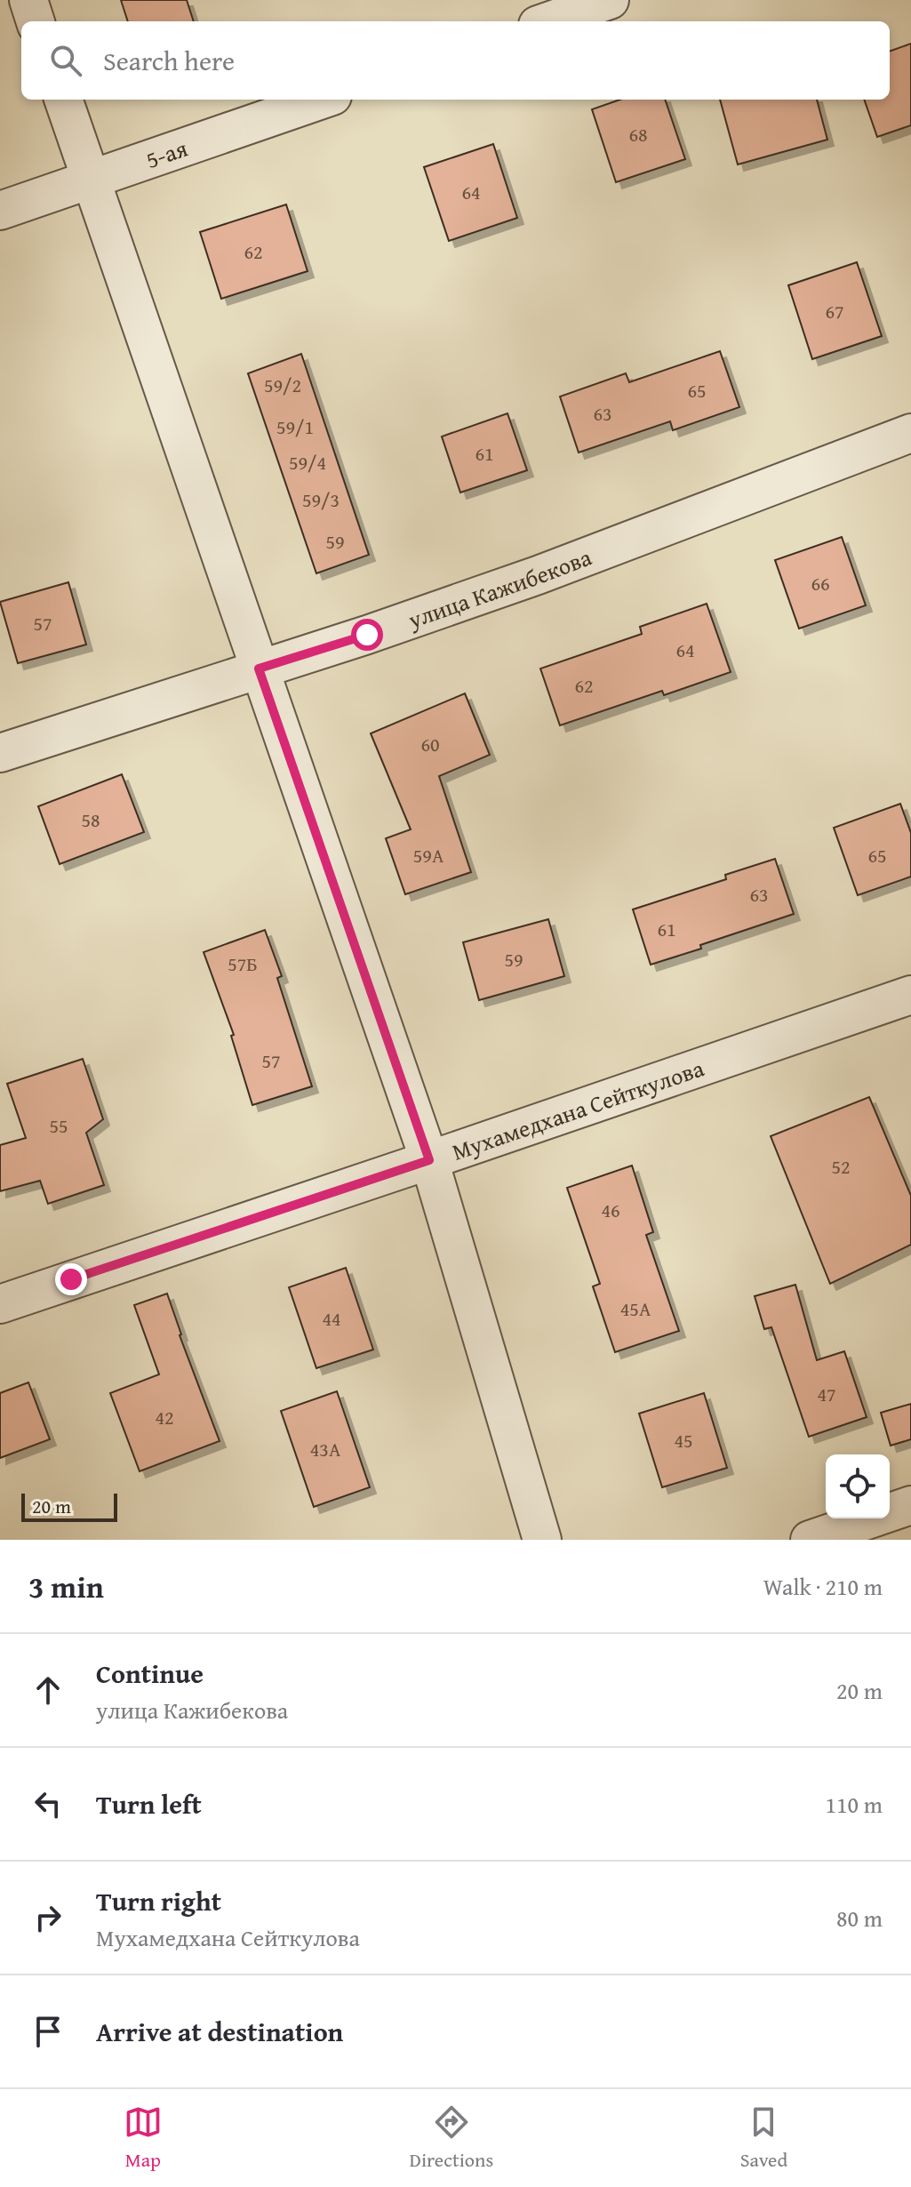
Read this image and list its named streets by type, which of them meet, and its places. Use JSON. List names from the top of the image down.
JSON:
{
  "streets": {
    "street": ["5-ая", "улица Кажибекова", "Мухамедхана Сейткулова"]
  },
  "house_numbers": [
    "68",
    "64",
    "62",
    "67",
    "59/2",
    "65",
    "63",
    "59/1",
    "61",
    "59/4",
    "59/3",
    "59",
    "66",
    "57",
    "64",
    "62",
    "60",
    "58",
    "59А",
    "65",
    "63",
    "61",
    "59",
    "57Б",
    "57",
    "55",
    "52",
    "46",
    "45А",
    "44",
    "47",
    "42",
    "45",
    "43А"
  ],
  "scale_bar": "20 m",
  "page": {
    "search": "Search here",
    "scale": "20 m",
    "heading": ["3 min", "Walk · 210 m"],
    "list": [
      ["Continue", "улица Кажибекова", "20 m"],
      ["Turn left", "110 m"],
      ["Turn right", "Мухамедхана Сейткулова", "80 m"],
      "Arrive at destination"
    ],
    "nav": ["Map", "Directions", "Saved"]
  }
}
